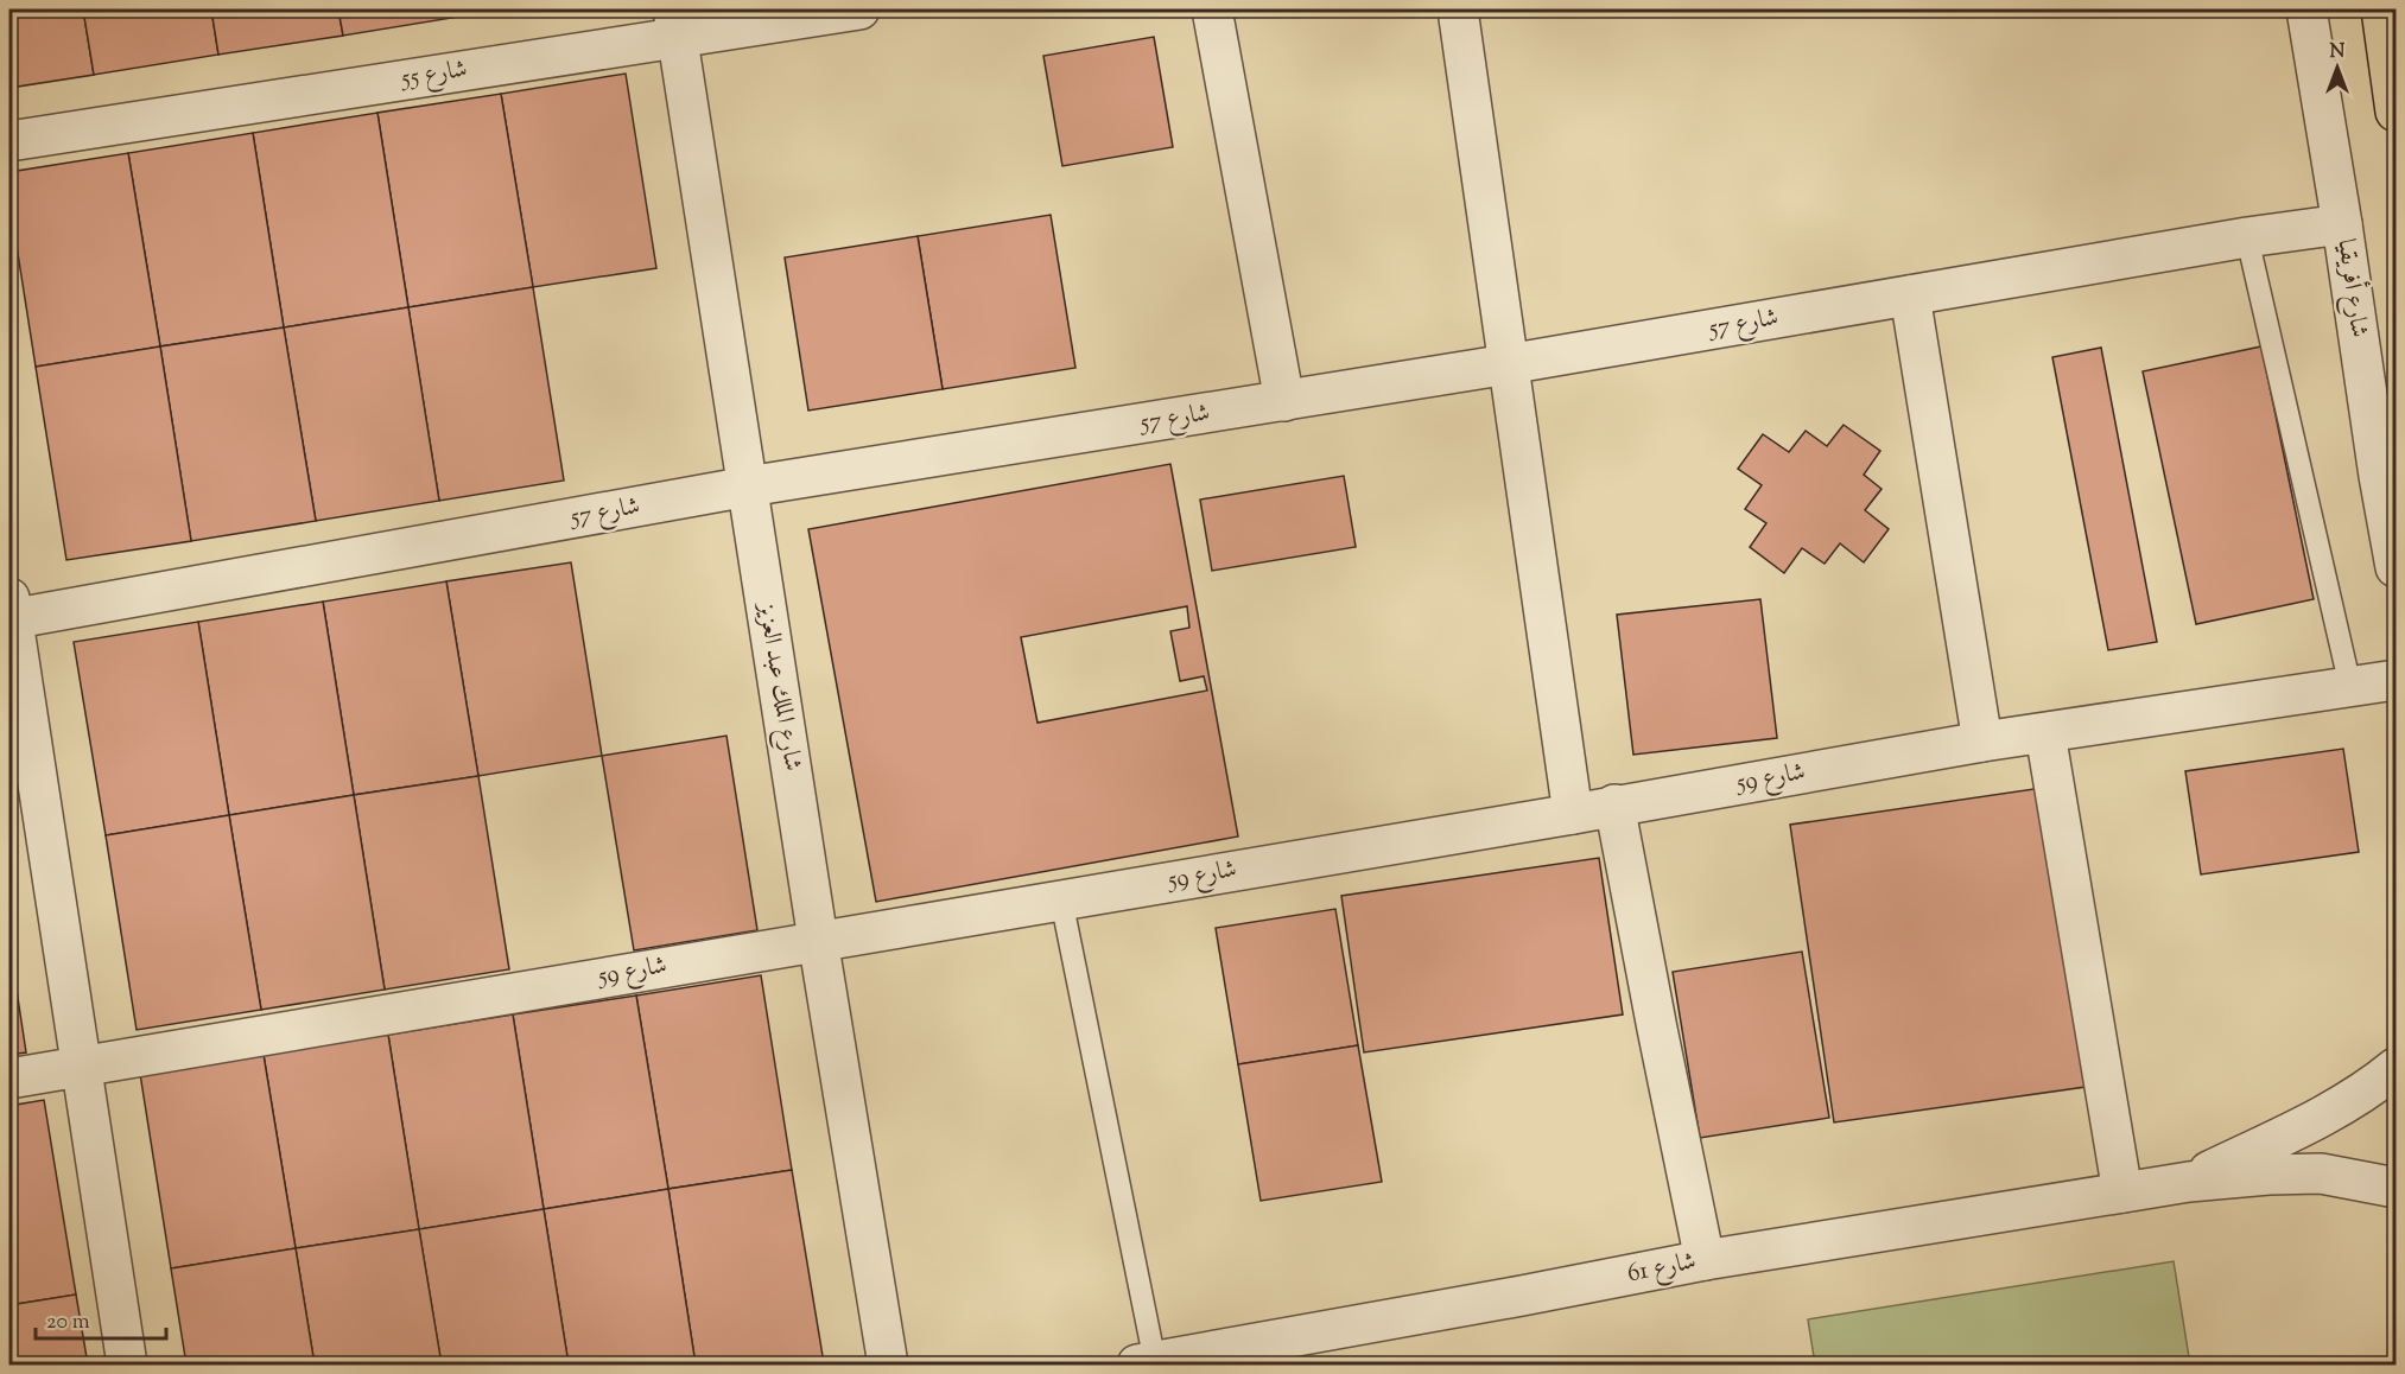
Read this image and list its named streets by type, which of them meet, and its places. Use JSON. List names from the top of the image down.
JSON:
{
  "streets": {
    "street": [
      "شارع 55",
      "شارع أفريقيا",
      "شارع 57",
      "شارع الملك عبد العزيز",
      "شارع 59",
      "شارع 61"
    ]
  },
  "crossings": [
    ["شارع 55", "شارع الملك عبد العزيز"],
    ["شارع أفريقيا", "شارع 57"],
    ["شارع 57", "شارع الملك عبد العزيز"],
    ["شارع الملك عبد العزيز", "شارع 59"]
  ],
  "scale_bar": "20 m",
  "north": "top"
}
